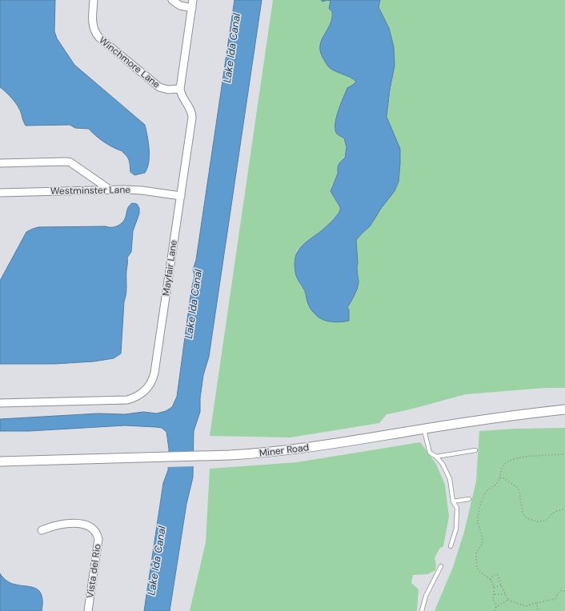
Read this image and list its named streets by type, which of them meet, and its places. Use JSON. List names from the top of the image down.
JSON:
{
  "streets": {
    "street": [
      "Winchmore Lane",
      "Westminster Lane",
      "Mayfair Lane",
      "Miner Road",
      "Vista del Rio"
    ]
  },
  "crossings": [
    ["Winchmore Lane", "Mayfair Lane"],
    ["Westminster Lane", "Mayfair Lane"]
  ],
  "water": ["Lake Ida Canal"]
}
